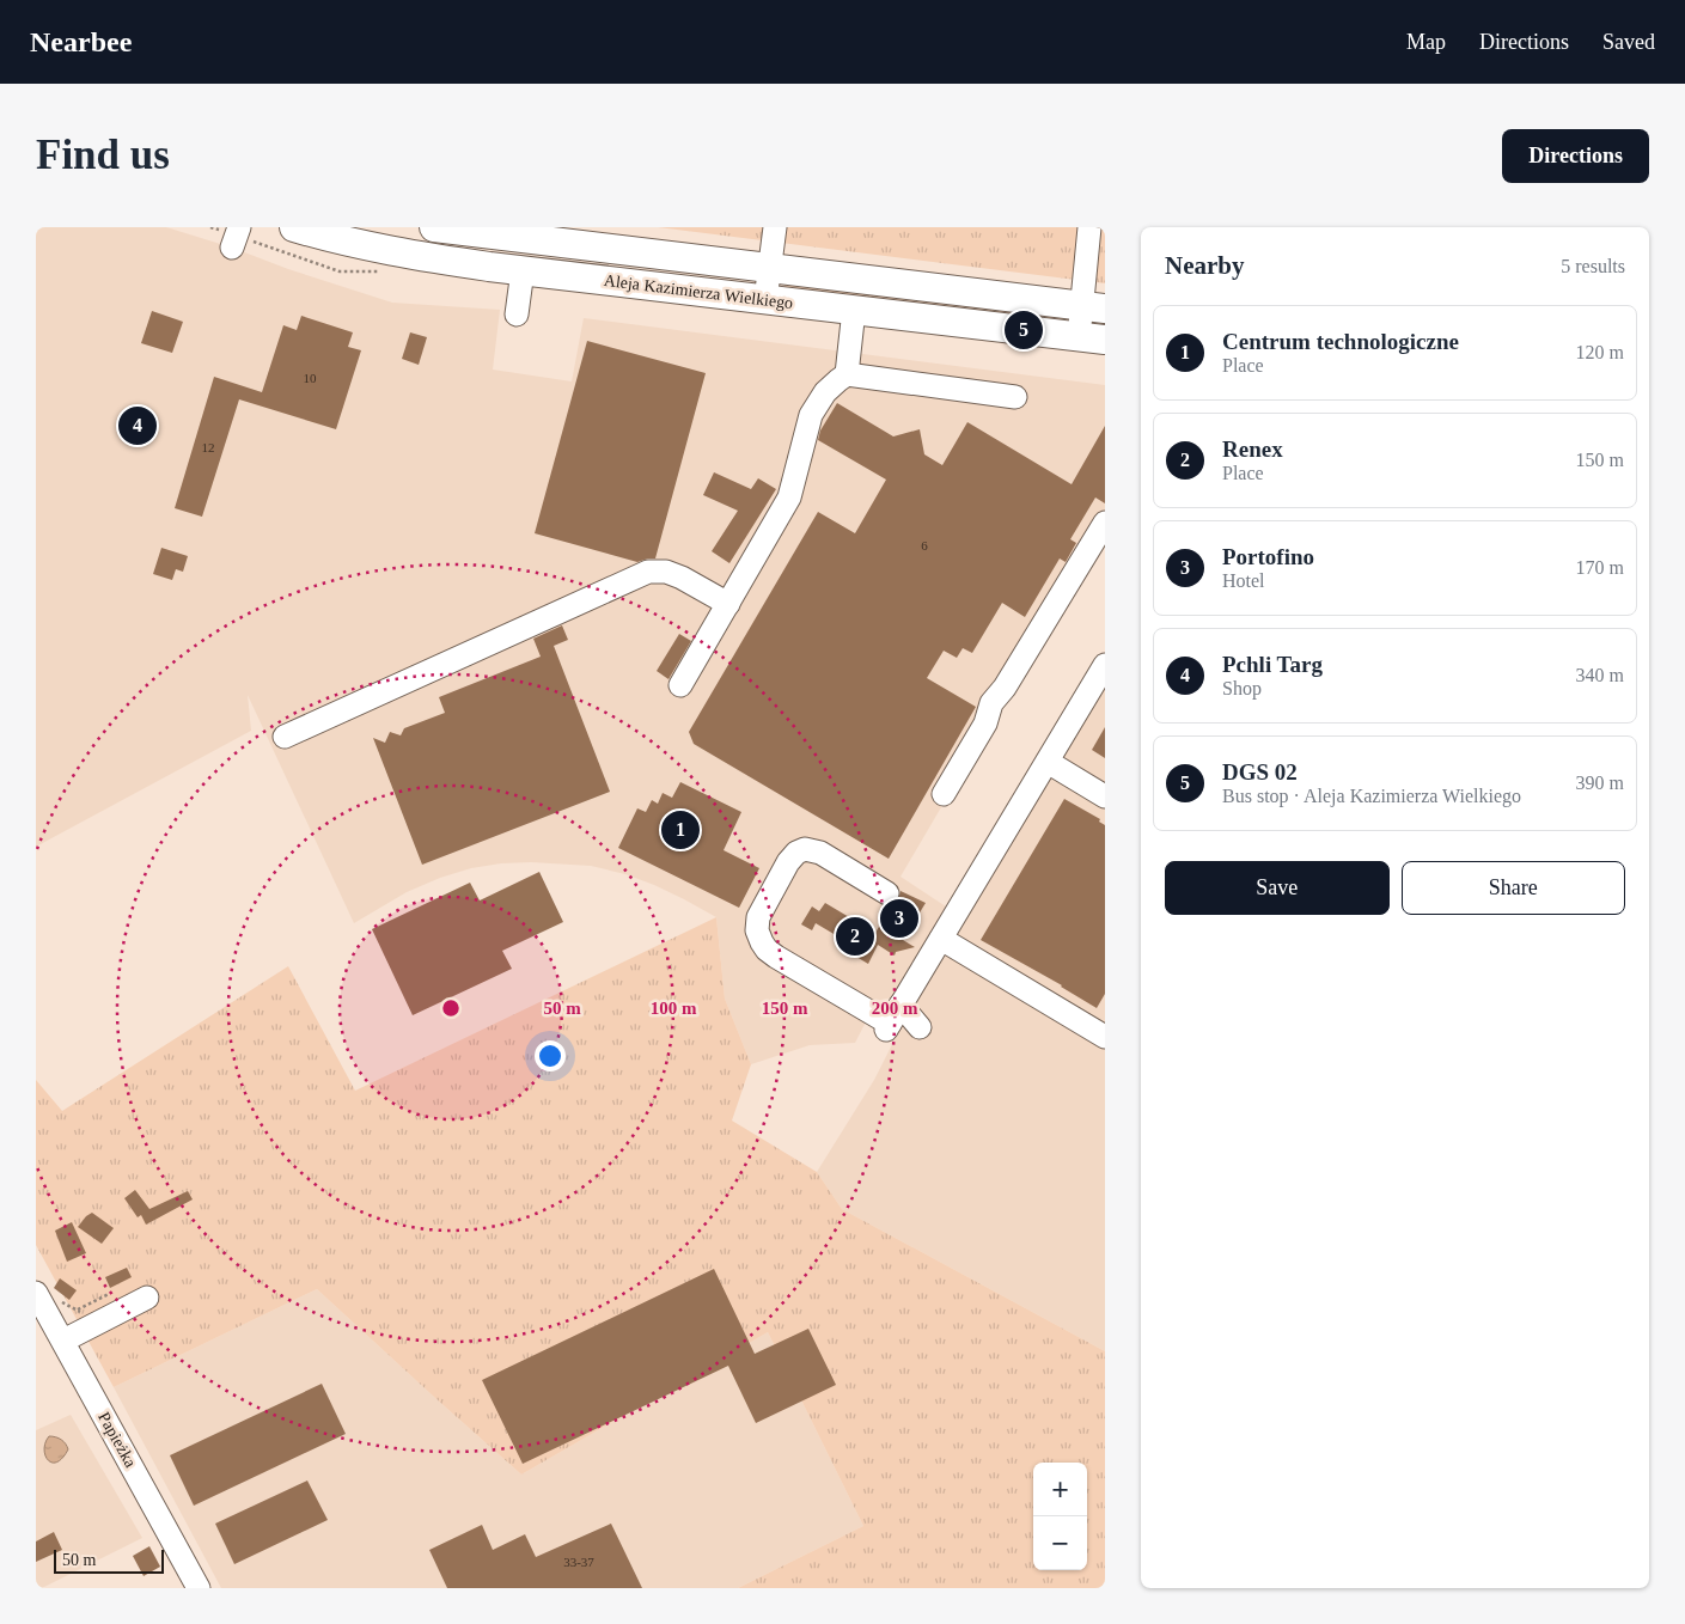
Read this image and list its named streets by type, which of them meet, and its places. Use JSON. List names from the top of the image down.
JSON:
{
  "streets": {
    "main road": ["Aleja Kazimierza Wielkiego"],
    "street": ["Papieżka"]
  },
  "house_numbers": [
    "10",
    "12",
    "6",
    "33-37"
  ],
  "scale_bar": "50 m",
  "page": {
    "header": "Nearbee",
    "nav": ["Map", "Directions", "Saved"],
    "buttons": [
      "Directions",
      ["Save", "Share"]
    ],
    "title": "Find us",
    "heading": ["Nearby", "5 results"],
    "list": [
      {
        "mark": "1",
        "name": "Centrum technologiczne",
        "note": "Place",
        "value": "120 m"
      },
      {
        "mark": "2",
        "name": "Renex",
        "note": "Place",
        "value": "150 m"
      },
      {
        "mark": "3",
        "name": "Portofino",
        "note": "Hotel",
        "value": "170 m"
      },
      {
        "mark": "4",
        "name": "Pchli Targ",
        "note": "Shop",
        "value": "340 m"
      },
      {
        "mark": "5",
        "name": "DGS 02",
        "note": "Bus stop · Aleja Kazimierza Wielkiego",
        "value": "390 m"
      }
    ],
    "pins": [
      "5",
      "4",
      "1",
      "3",
      "2"
    ],
    "map_buttons": ["+", "−"],
    "scale": "50 m"
  },
  "rings": [
    "50 m",
    "100 m",
    "150 m",
    "200 m"
  ]
}
